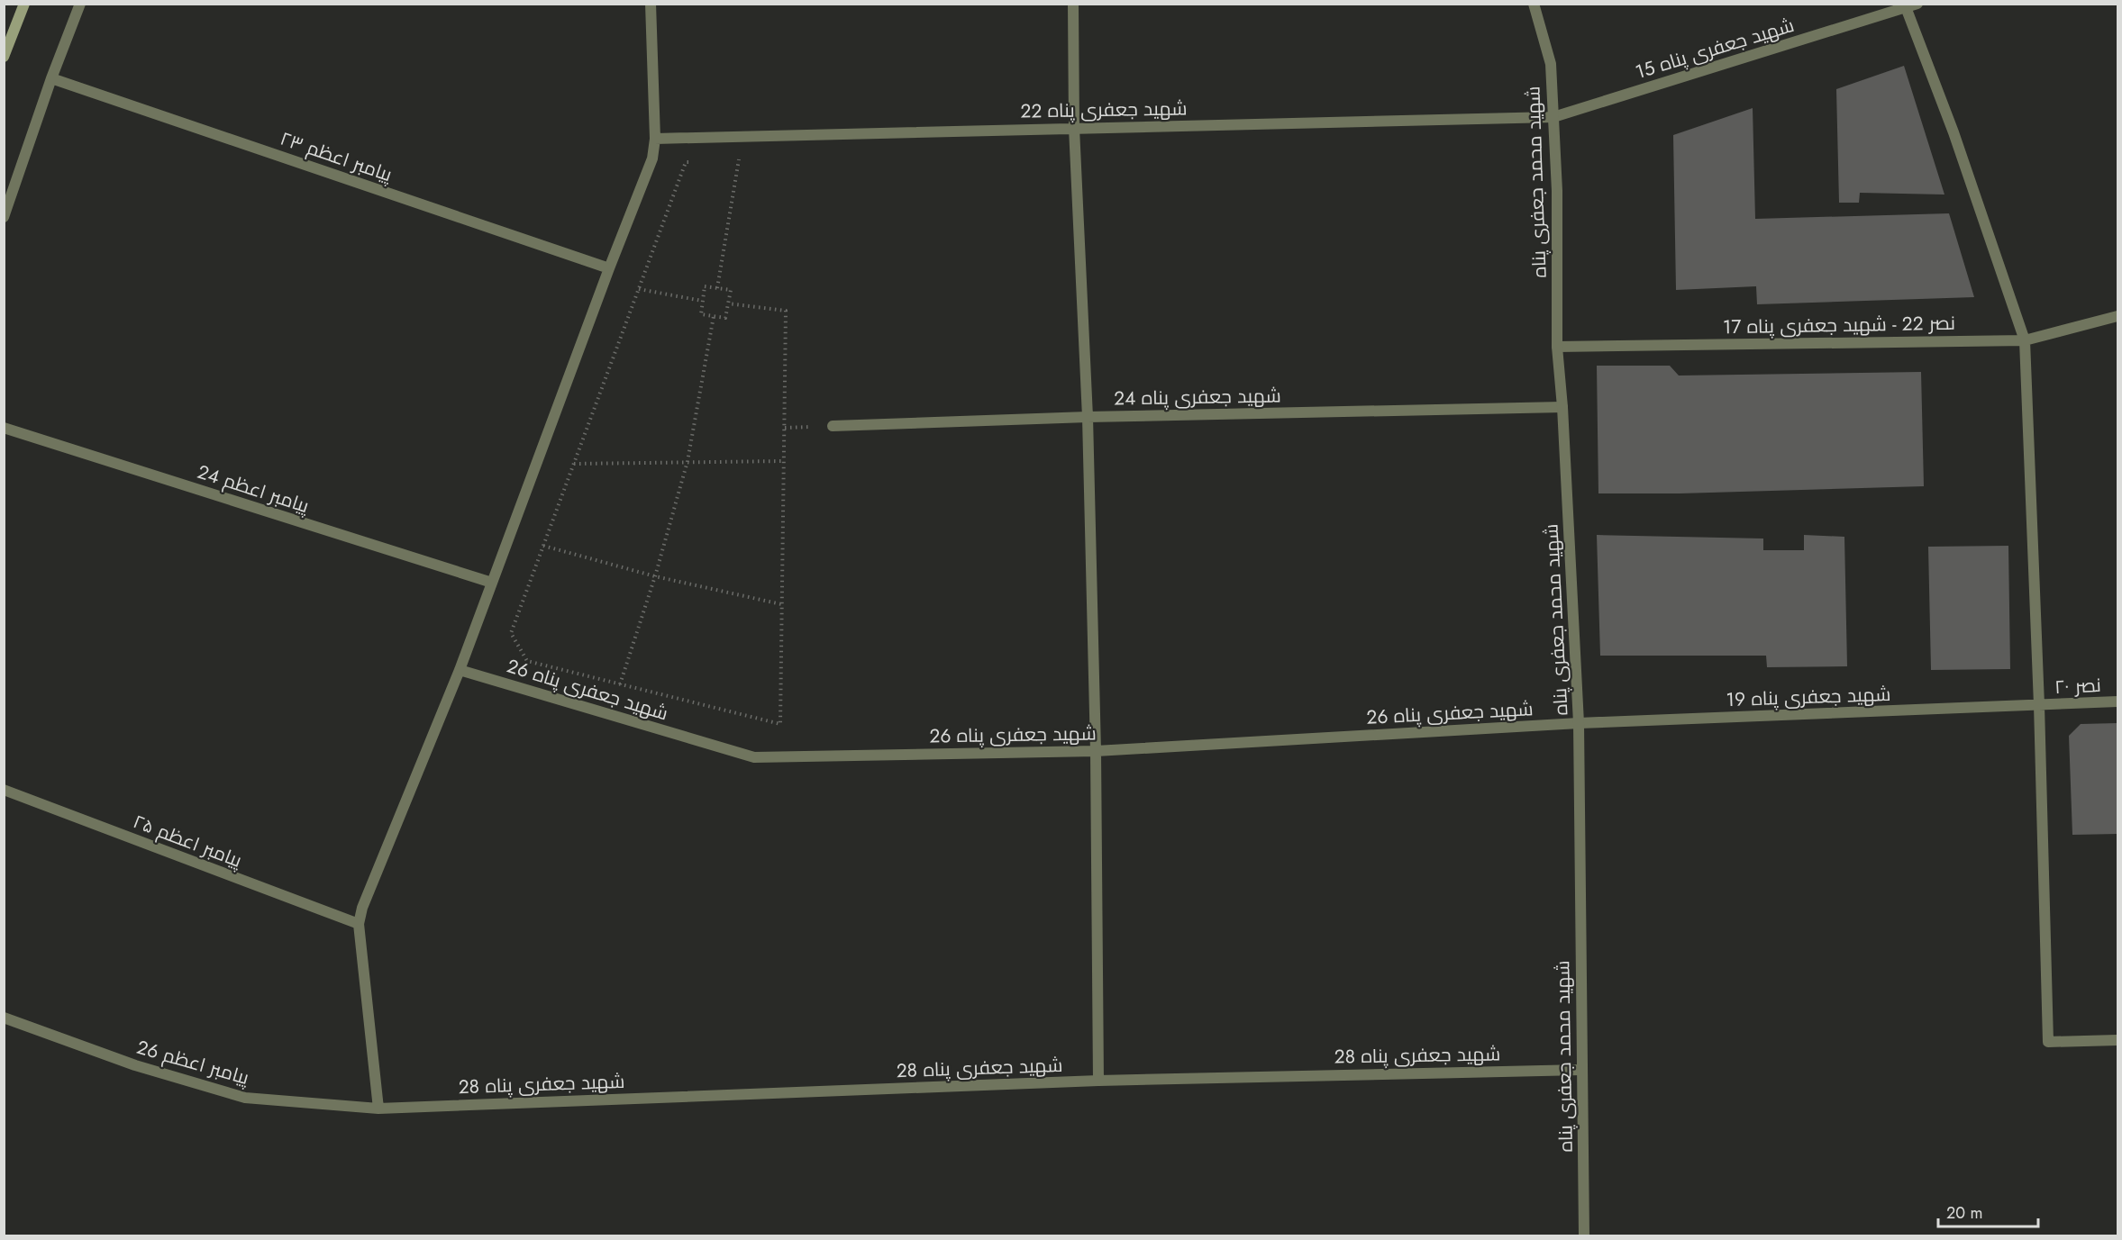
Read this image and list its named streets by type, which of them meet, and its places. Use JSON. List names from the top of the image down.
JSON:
{
  "streets": {
    "street": [
      "شهید جعفری پناه 15",
      "شهید جعفری پناه 22",
      "پیامبر اعظم ۲۳",
      "شهید محمد جعفری پناه",
      "نصر 22 - شهید جعفری پناه 17",
      "شهید جعفری پناه 24",
      "پیامبر اعظم 24",
      "نصر ۲۰",
      "شهید جعفری پناه 26",
      "شهید جعفری پناه 19",
      "پیامبر اعظم ۲۵",
      "شهید جعفری پناه 28",
      "پیامبر اعظم 26"
    ]
  },
  "crossings": [
    ["شهید جعفری پناه 15", "شهید جعفری پناه 22"],
    ["شهید جعفری پناه 15", "شهید محمد جعفری پناه"],
    ["شهید جعفری پناه 22", "شهید محمد جعفری پناه"],
    ["شهید محمد جعفری پناه", "نصر 22 - شهید جعفری پناه 17"],
    ["شهید محمد جعفری پناه", "شهید جعفری پناه 24"],
    ["شهید محمد جعفری پناه", "شهید جعفری پناه 26"],
    ["شهید محمد جعفری پناه", "شهید جعفری پناه 19"],
    ["شهید محمد جعفری پناه", "شهید جعفری پناه 28"],
    ["نصر ۲۰", "شهید جعفری پناه 19"],
    ["شهید جعفری پناه 26", "شهید جعفری پناه 19"],
    ["شهید جعفری پناه 28", "پیامبر اعظم 26"]
  ],
  "scale_bar": "20 m"
}
